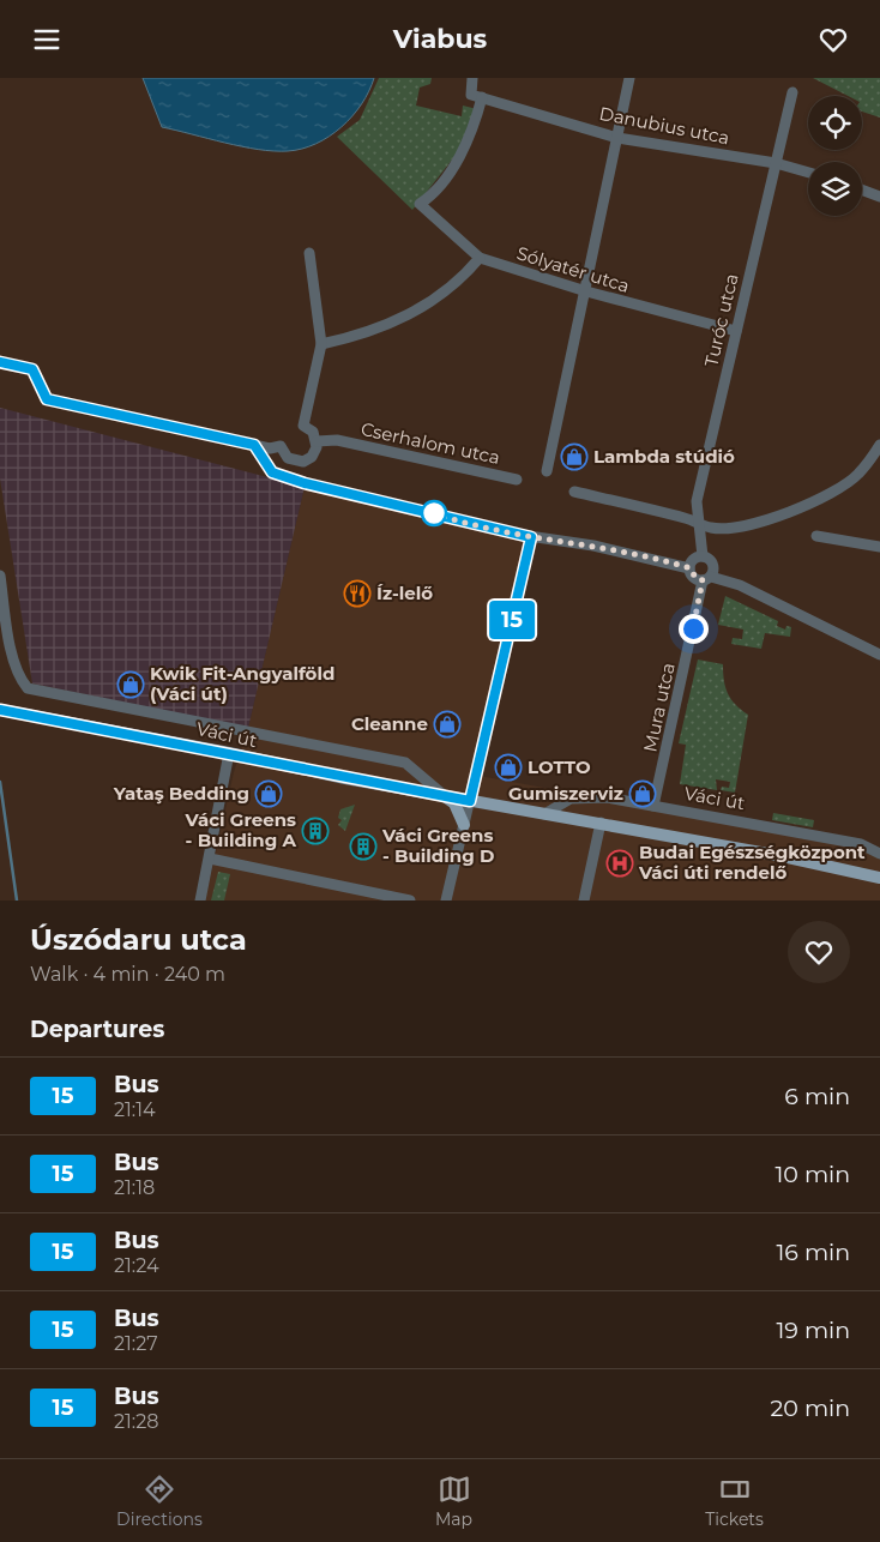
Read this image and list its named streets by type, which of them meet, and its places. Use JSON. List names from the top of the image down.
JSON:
{
  "streets": {
    "main road": ["Váci út"],
    "street": [
      "Danubius utca",
      "Sólyatér utca",
      "Turóc utca",
      "Cserhalom utca",
      "Mura utca"
    ]
  },
  "crossings": [
    ["Danubius utca", "Sólyatér utca"],
    ["Danubius utca", "Turóc utca"],
    ["Sólyatér utca", "Turóc utca"],
    ["Mura utca", "Váci út"]
  ],
  "places": {
    "shop": [
      "Lambda stúdió",
      "Kwik Fit-Angyalföld (Váci út)",
      "Cleanne",
      "LOTTO",
      "Yataş Bedding",
      "Gumiszerviz"
    ],
    "restaurant": ["Íz-lelő"],
    "building": ["Váci Greens - Building A", "Váci Greens - Building D"],
    "hospital": ["Budai Egészségközpont Váci úti rendelő"]
  },
  "lines": ["bus line 15"],
  "page": {
    "header": "Viabus",
    "on_map": "15",
    "heading": [
      ["Úszódaru utca", "Walk · 4 min · 240 m"],
      "Departures"
    ],
    "list": [
      {
        "mark": "15",
        "name": "Bus",
        "note": "21:14",
        "value": "6 min"
      },
      {
        "mark": "15",
        "name": "Bus",
        "note": "21:18",
        "value": "10 min"
      },
      {
        "mark": "15",
        "name": "Bus",
        "note": "21:24",
        "value": "16 min"
      },
      {
        "mark": "15",
        "name": "Bus",
        "note": "21:27",
        "value": "19 min"
      },
      {
        "mark": "15",
        "name": "Bus",
        "note": "21:28",
        "value": "20 min"
      }
    ],
    "tabs": ["Directions", "Map", "Tickets"]
  }
}
